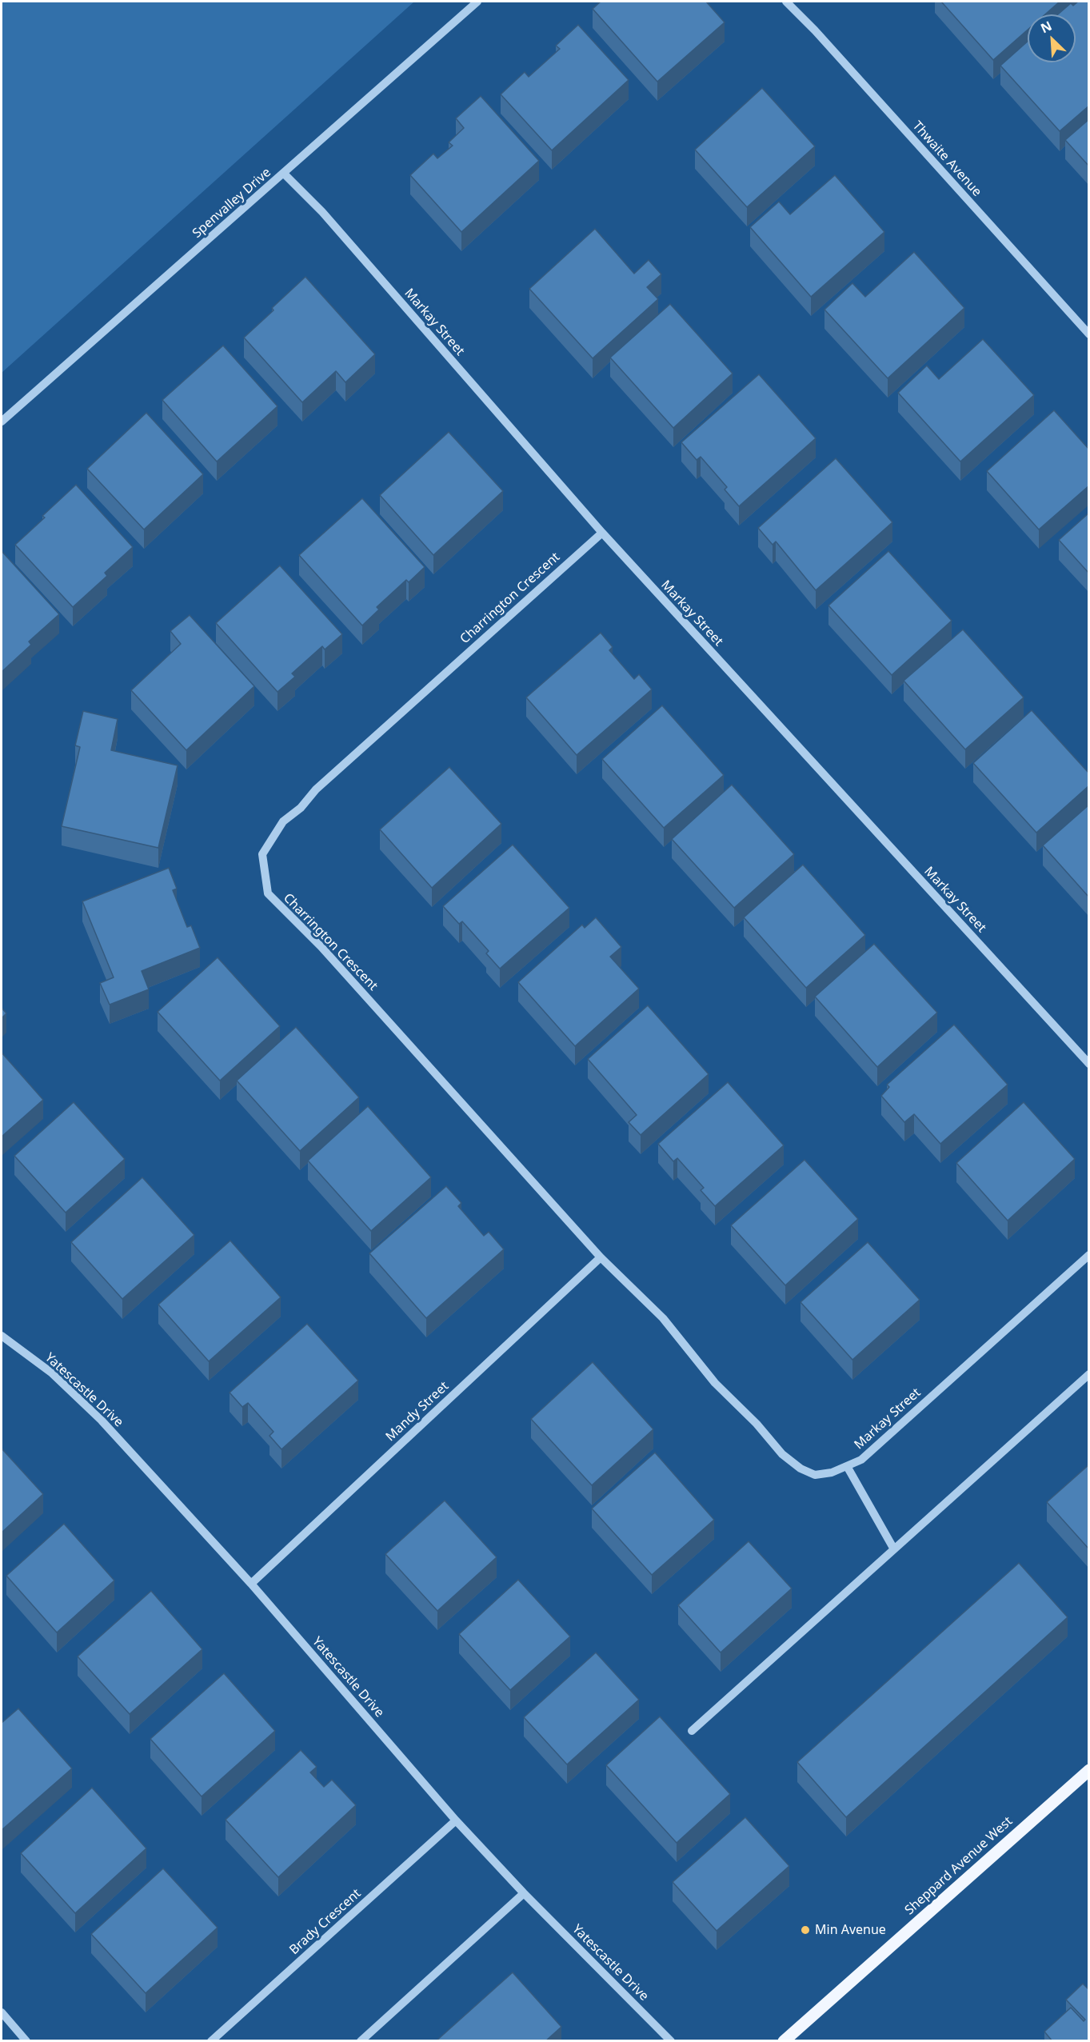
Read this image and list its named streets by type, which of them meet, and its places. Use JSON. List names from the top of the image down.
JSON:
{
  "streets": {
    "main road": ["Sheppard Avenue West"],
    "street": [
      "Thwaite Avenue",
      "Spenvalley Drive",
      "Markay Street",
      "Charrington Crescent",
      "Yatescastle Drive",
      "Mandy Street",
      "Brady Crescent"
    ]
  },
  "crossings": [
    ["Spenvalley Drive", "Markay Street"],
    ["Markay Street", "Charrington Crescent"],
    ["Markay Street", "Mandy Street"],
    ["Charrington Crescent", "Mandy Street"],
    ["Yatescastle Drive", "Mandy Street"],
    ["Yatescastle Drive", "Brady Crescent"]
  ],
  "places": ["Min Avenue"],
  "north": "top left"
}
